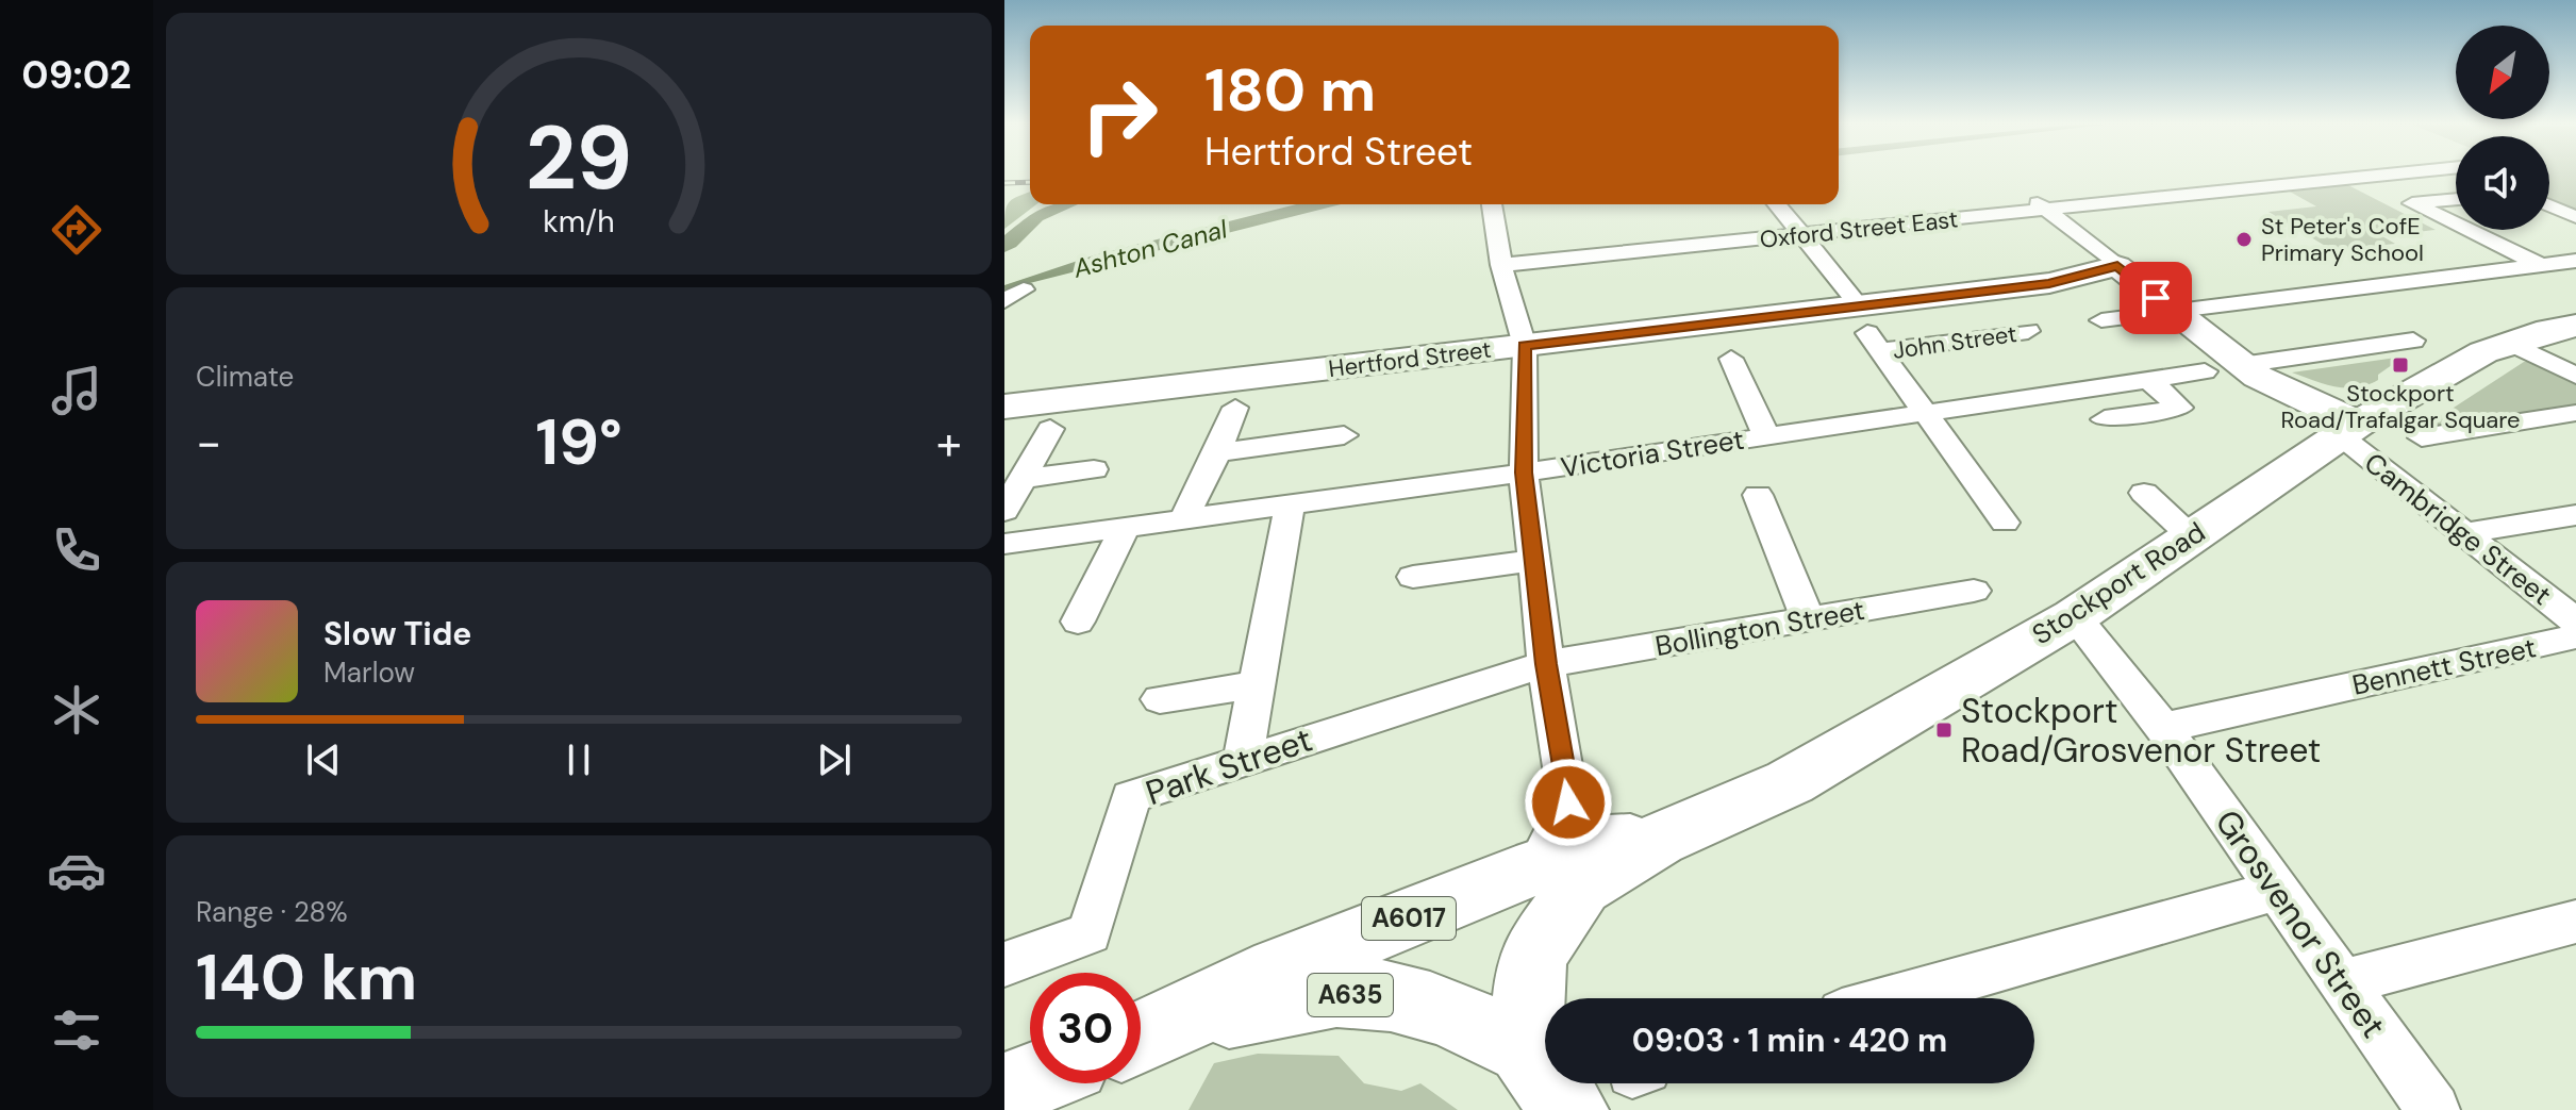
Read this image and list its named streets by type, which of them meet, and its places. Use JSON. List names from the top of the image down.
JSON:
{
  "streets": {
    "main road": [
      "Hertford Street",
      "Cambridge Street",
      "Stockport Road",
      "A6017",
      "A635"
    ],
    "street": [
      "Oxford Street East",
      "John Street",
      "Victoria Street",
      "Bollington Street",
      "Bennett Street",
      "Park Street",
      "Grosvenor Street"
    ]
  },
  "crossings": [
    ["Oxford Street East", "Cambridge Street"],
    ["John Street", "Hertford Street"],
    ["John Street", "Victoria Street"],
    ["Hertford Street", "Cambridge Street"],
    ["Cambridge Street", "Stockport Road"],
    ["Stockport Road", "Grosvenor Street"],
    ["Stockport Road", "A635"],
    ["Bollington Street", "Park Street"],
    ["Bennett Street", "Grosvenor Street"]
  ],
  "water": ["Ashton Canal"],
  "places": {
    "other": ["St Peter's CofE Primary School"],
    "transit": ["Stockport Road/Trafalgar Square", "Stockport Road/Grosvenor Street"]
  },
  "north": "bottom left",
  "page": {
    "tabs": "09:02",
    "turn": ["180 m", "Hertford Street"],
    "tile": [
      "Climate",
      ["Range · 28%", "140 km"]
    ],
    "heat": ["−", "19°", "+"],
    "song": ["Slow Tide", "Marlow"],
    "limit": "30",
    "trip": "09:03 · 1 min · 420 m",
    "gauge": ["29", "km/h"]
  }
}
